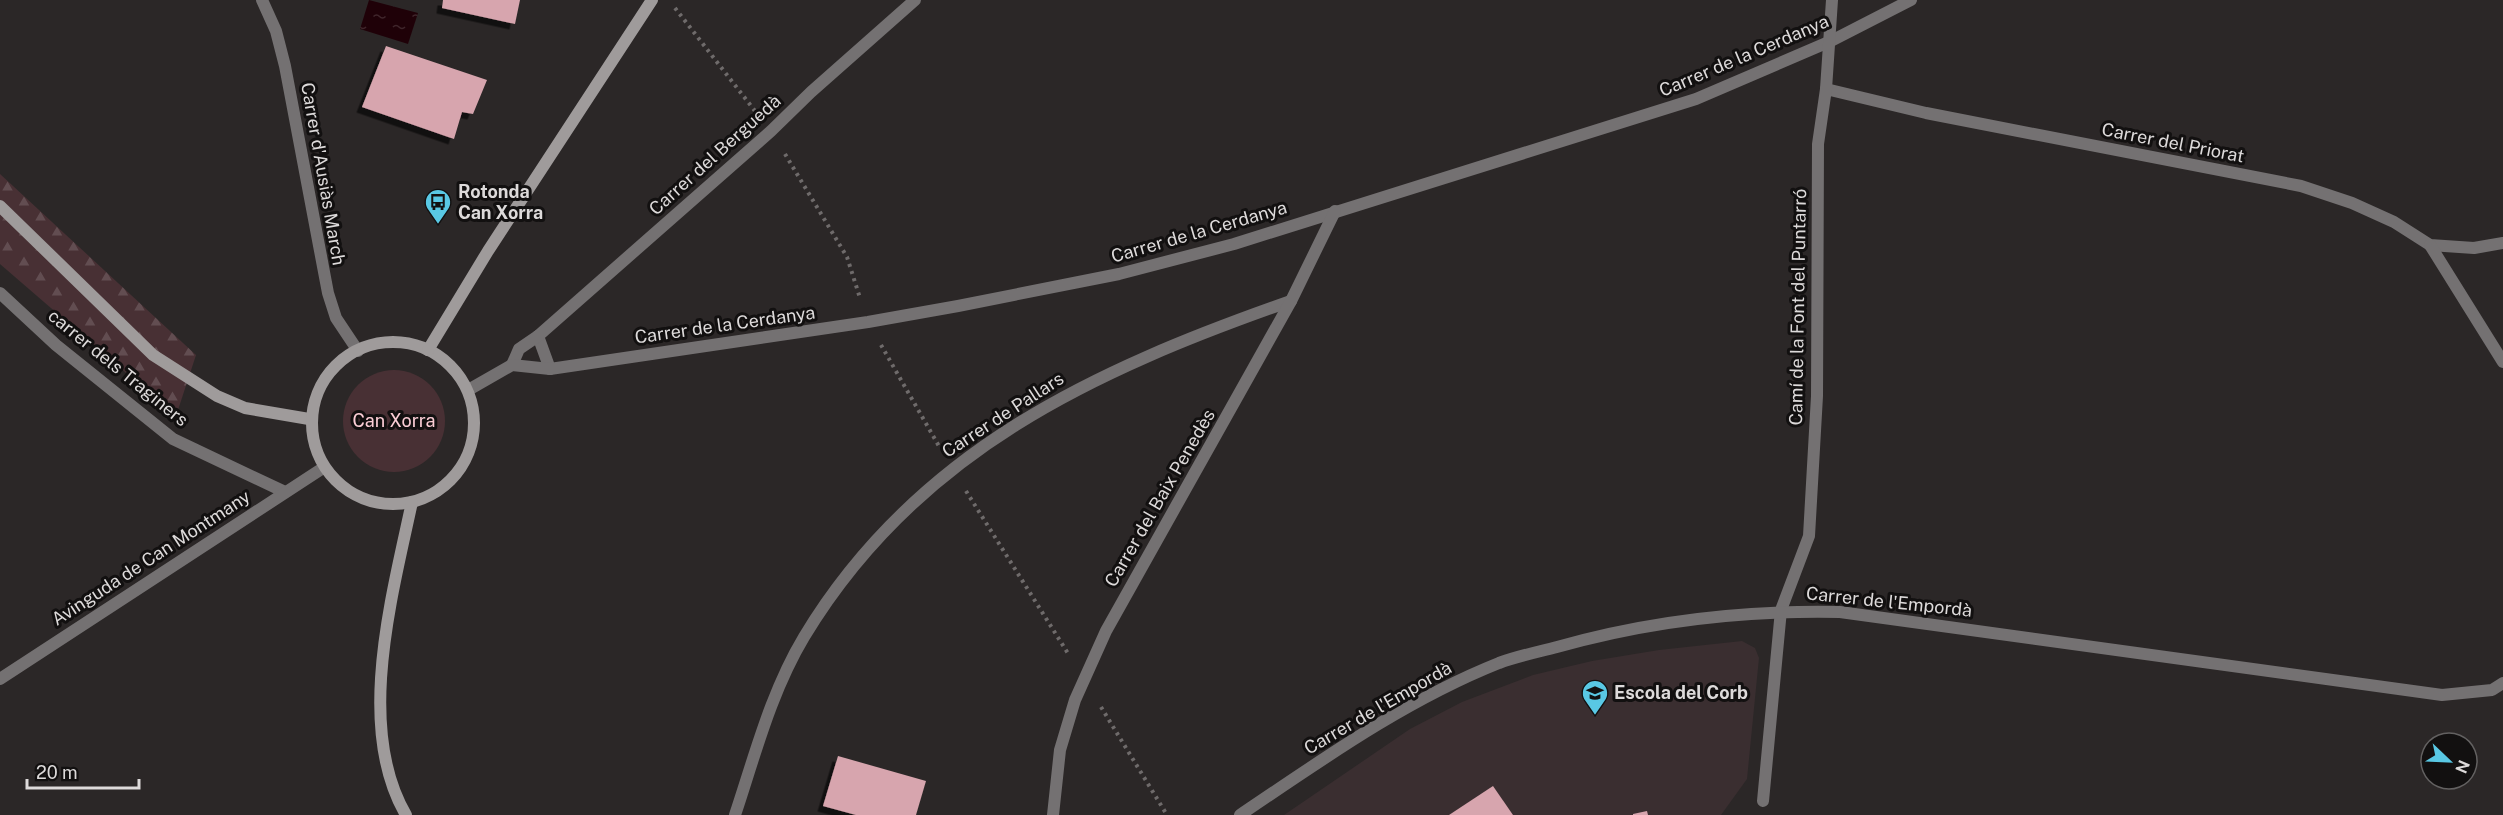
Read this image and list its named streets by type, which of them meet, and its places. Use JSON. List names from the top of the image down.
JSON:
{
  "streets": {
    "street": [
      "Carrer de la Cerdanya",
      "Carrer del Priorat",
      "Carrer del Berguedà",
      "Carrer d'Ausiàs March",
      "Camí de la Font del Puntarró",
      "carrer dels Traginers",
      "Carrer de Pallars",
      "Carrer del Baix Penedès",
      "Avinguda de Can Montmany",
      "Carrer de l'Empordà"
    ]
  },
  "crossings": [
    ["Carrer de la Cerdanya", "Carrer del Berguedà"],
    ["Carrer de la Cerdanya", "Camí de la Font del Puntarró"],
    ["Carrer de la Cerdanya", "Carrer del Baix Penedès"],
    ["Carrer del Priorat", "Camí de la Font del Puntarró"],
    ["Carrer d'Ausiàs March", "Avinguda de Can Montmany"],
    ["Camí de la Font del Puntarró", "Carrer de l'Empordà"],
    ["carrer dels Traginers", "Avinguda de Can Montmany"],
    ["Carrer de Pallars", "Carrer del Baix Penedès"]
  ],
  "parks": ["Can Xorra"],
  "places": {
    "bus stop": ["Rotonda Can Xorra"],
    "school or university": ["Escola del Corb"]
  },
  "scale_bar": "20 m",
  "north": "bottom right"
}
